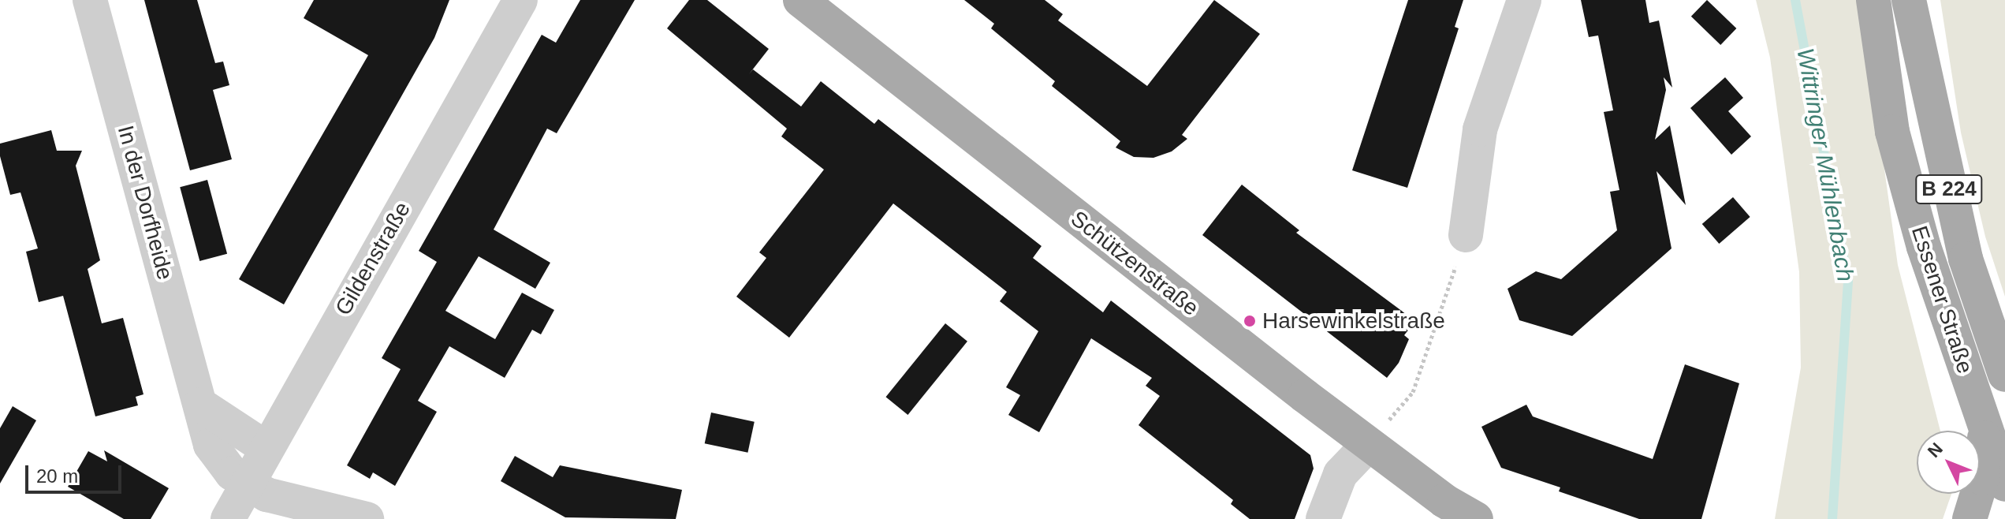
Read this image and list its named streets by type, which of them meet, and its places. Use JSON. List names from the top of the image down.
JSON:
{
  "streets": {
    "main road": ["B 224", "Schützenstraße", "Essener Straße"],
    "street": ["In der Dorfheide", "Gildenstraße"]
  },
  "crossings": [
    ["In der Dorfheide", "Gildenstraße"]
  ],
  "water": ["Wittringer Mühlenbach"],
  "places": ["Harsewinkelstraße"],
  "scale_bar": "20 m",
  "north": "top left"
}
